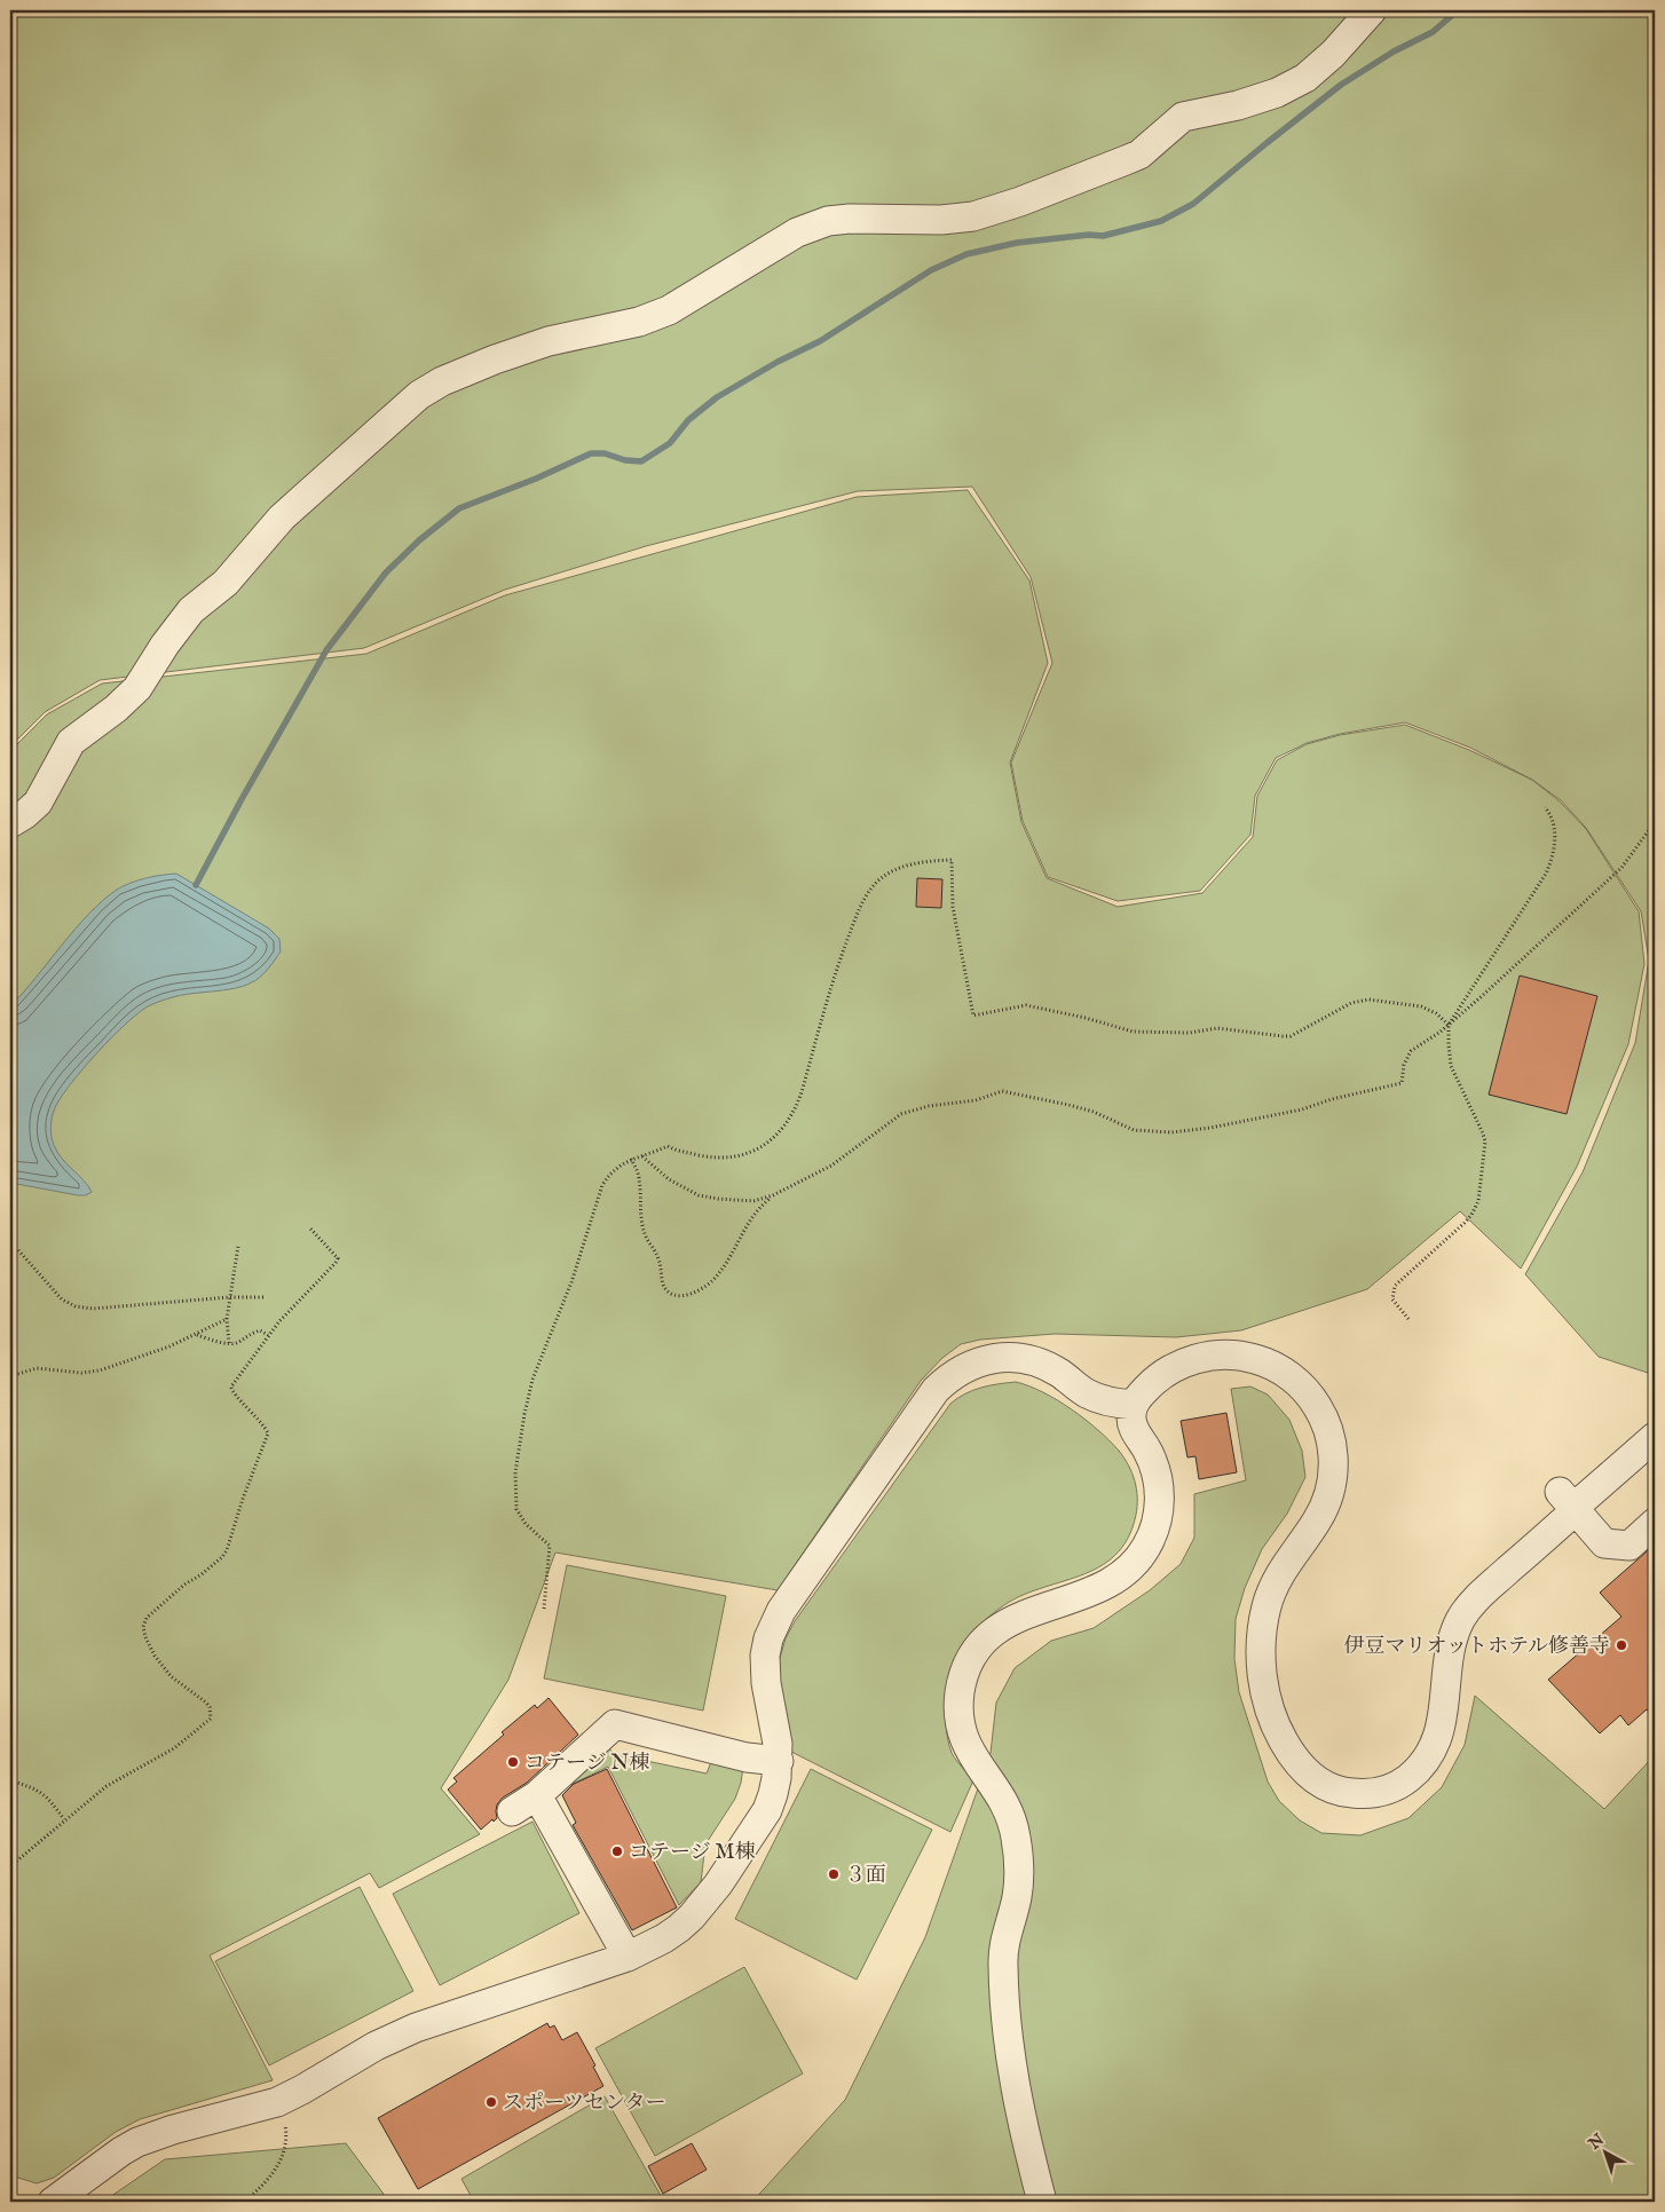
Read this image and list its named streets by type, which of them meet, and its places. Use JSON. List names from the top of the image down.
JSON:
{
  "places": [
    "伊豆マリオットホテル修善寺",
    "コテージ N棟",
    "コテージ M棟",
    "３面",
    "スポーツセンター"
  ],
  "north": "top left"
}
